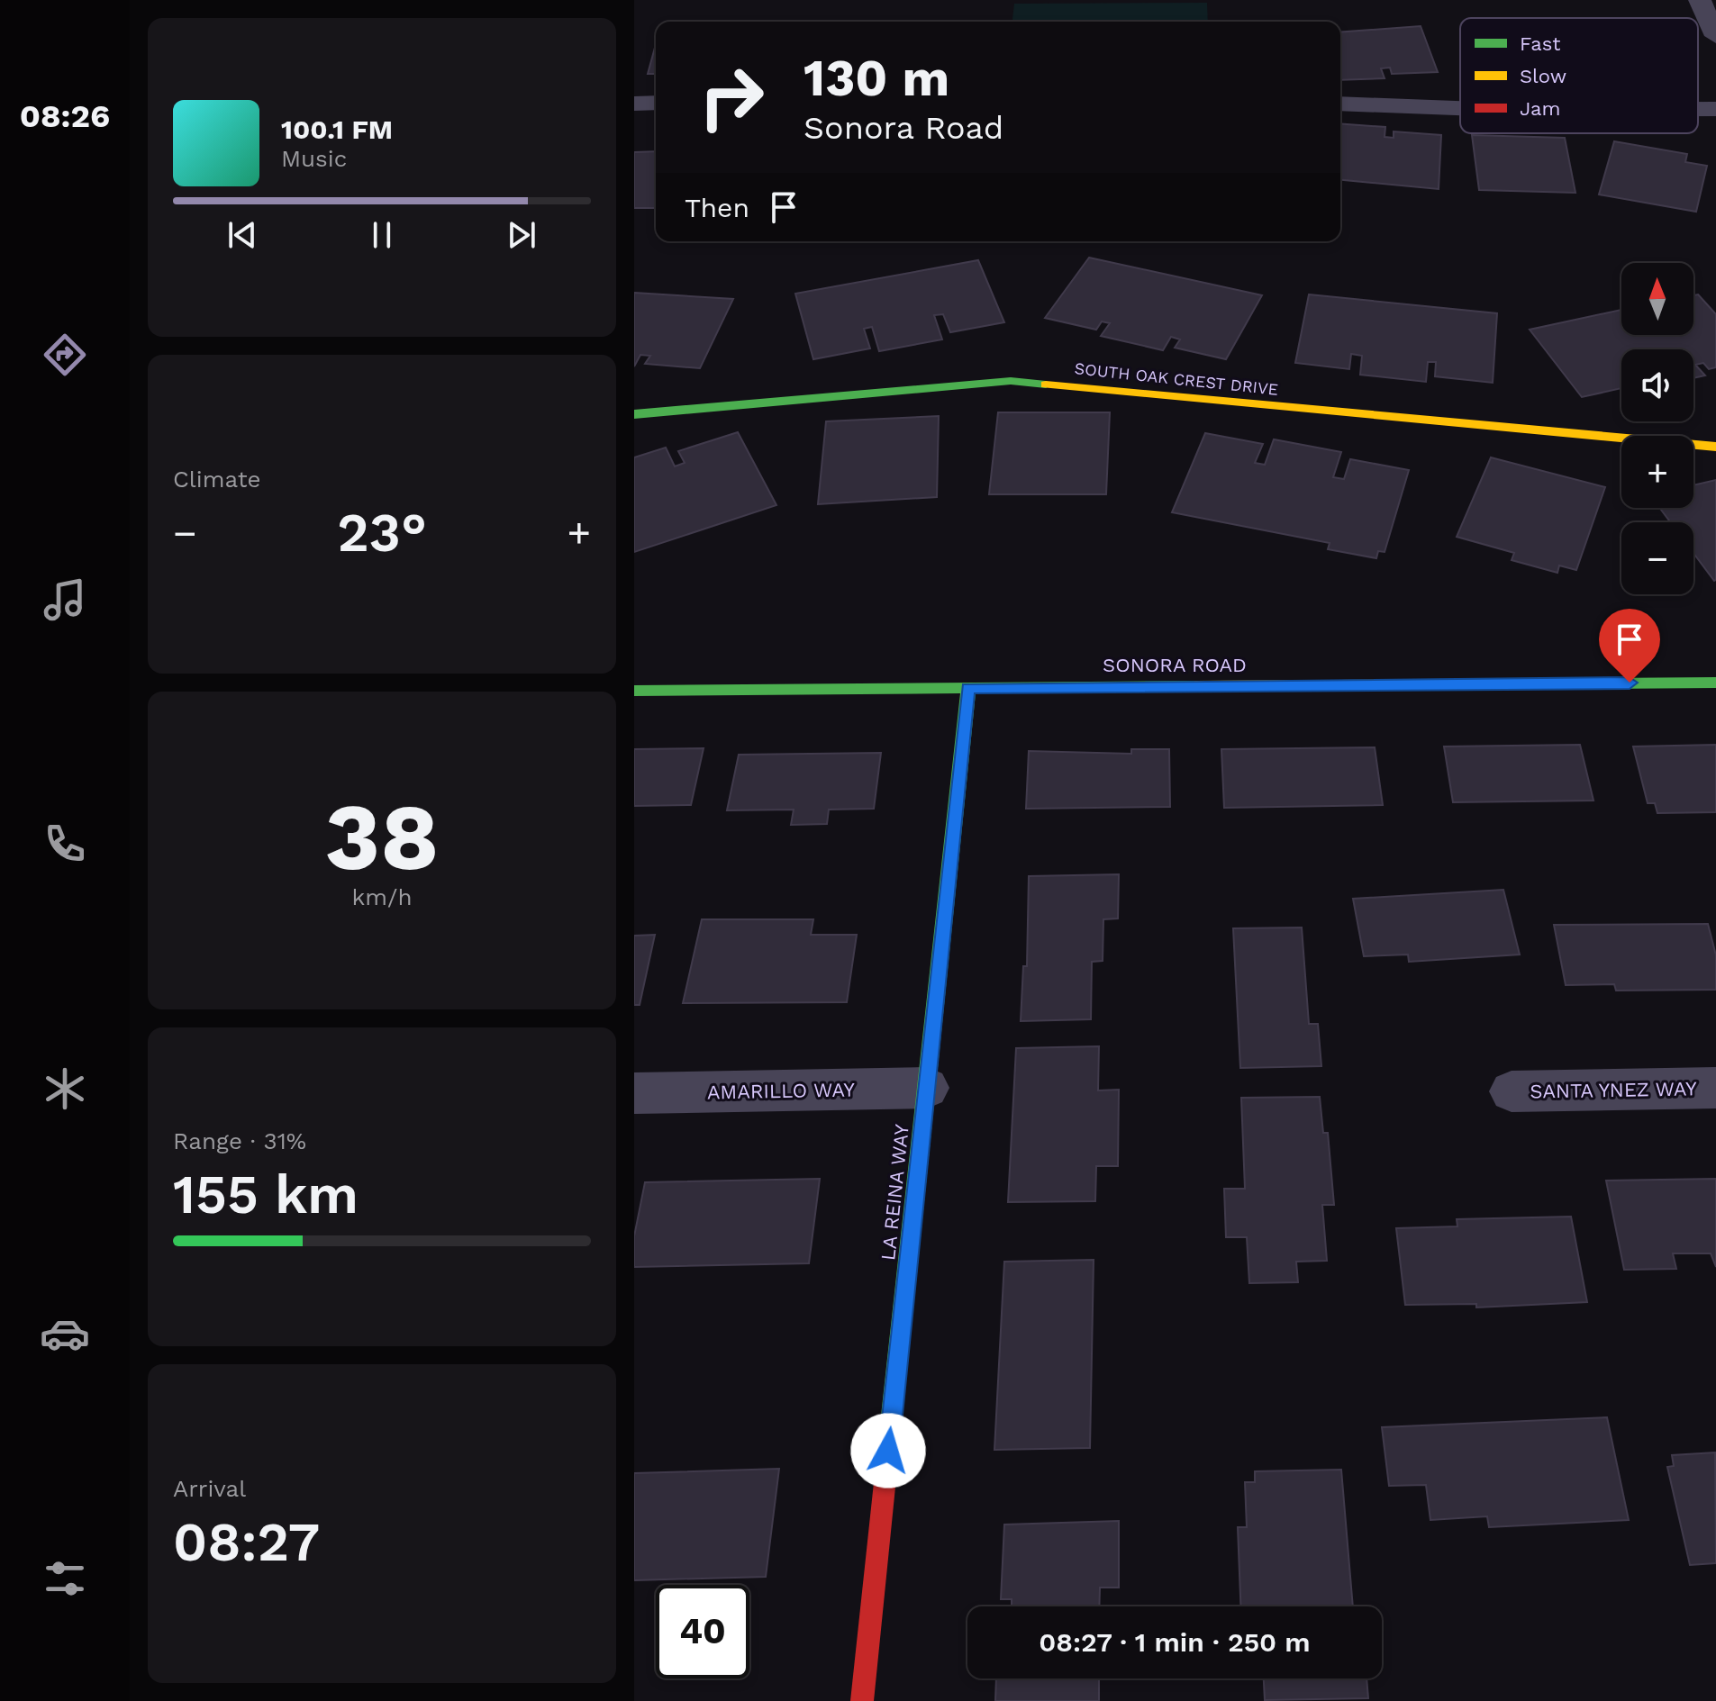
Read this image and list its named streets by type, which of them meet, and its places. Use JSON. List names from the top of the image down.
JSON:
{
  "streets": {
    "street": [
      "SOUTH OAK CREST DRIVE",
      "SONORA ROAD",
      "SANTA YNEZ WAY",
      "AMARILLO WAY",
      "LA REINA WAY"
    ]
  },
  "crossings": [
    ["SONORA ROAD", "LA REINA WAY"],
    ["AMARILLO WAY", "LA REINA WAY"]
  ],
  "legend": ["Fast", "Slow", "Jam"],
  "north": "top",
  "page": {
    "tabs": "08:26",
    "turn": ["130 m", "Sonora Road"],
    "song": ["100.1 FM", "Music"],
    "then": "Then",
    "map_buttons": ["+", "−"],
    "tile": [
      "Climate",
      ["38", "km/h"],
      ["Range · 31%", "155 km"],
      ["Arrival", "08:27"]
    ],
    "heat": ["−", "23°", "+"],
    "limit": "40",
    "trip": "08:27 · 1 min · 250 m"
  }
}
